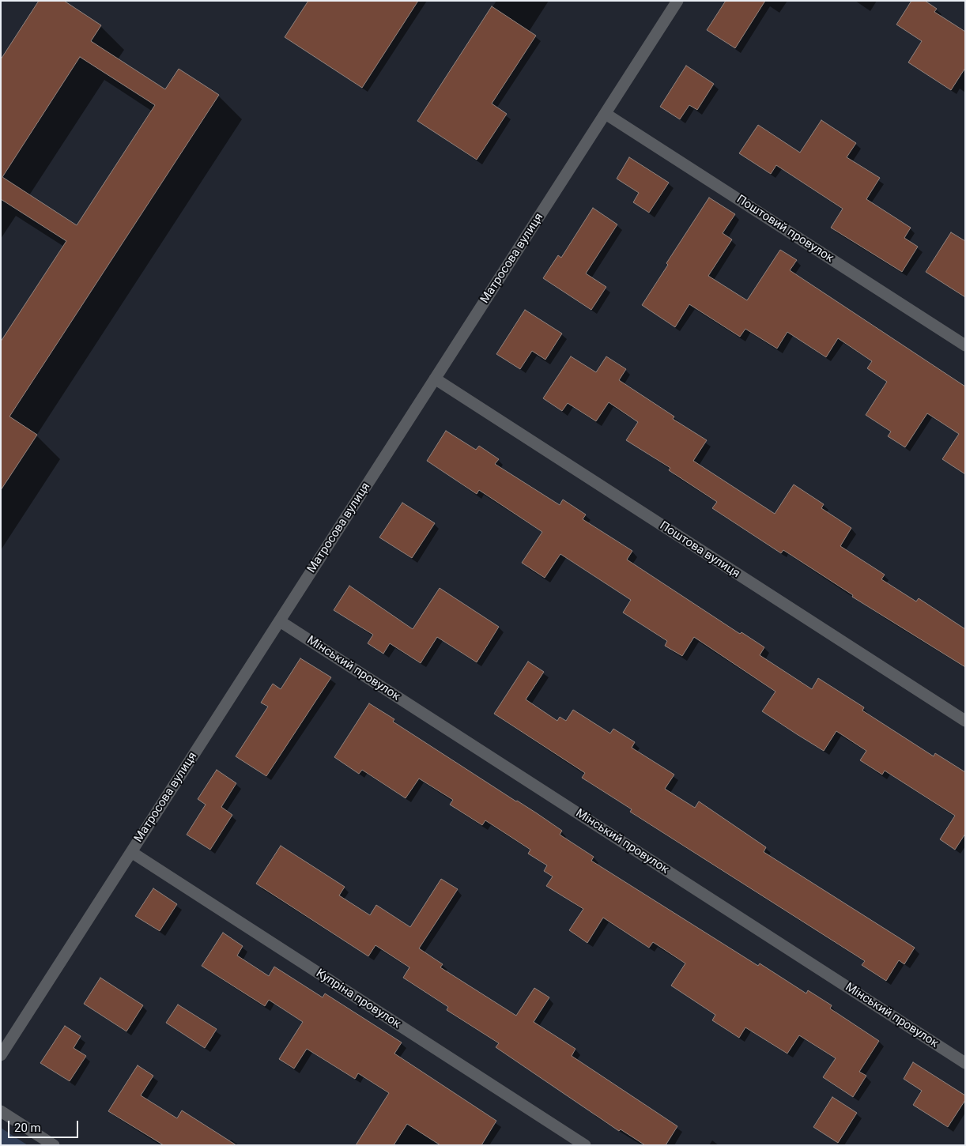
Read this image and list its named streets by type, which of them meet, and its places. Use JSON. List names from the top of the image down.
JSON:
{
  "streets": {
    "street": [
      "Поштовий провулок",
      "Матросова вулиця",
      "Поштова вулиця",
      "Мінський провулок",
      "Купріна провулок"
    ]
  },
  "crossings": [
    ["Поштовий провулок", "Матросова вулиця"],
    ["Матросова вулиця", "Поштова вулиця"],
    ["Матросова вулиця", "Мінський провулок"],
    ["Матросова вулиця", "Купріна провулок"]
  ],
  "scale_bar": "20 m"
}
